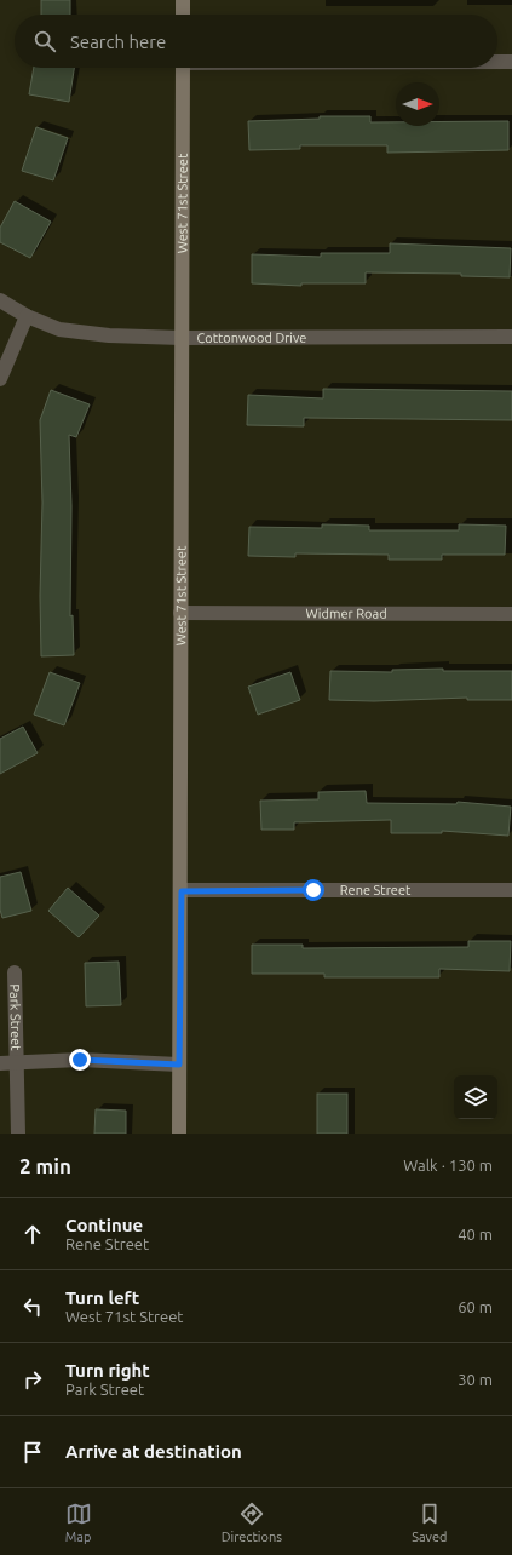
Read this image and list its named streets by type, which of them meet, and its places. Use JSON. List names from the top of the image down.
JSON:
{
  "streets": {
    "street": [
      "West 71st Street",
      "Cottonwood Drive",
      "Widmer Road",
      "Rene Street",
      "Park Street"
    ]
  },
  "crossings": [
    ["West 71st Street", "Cottonwood Drive"],
    ["West 71st Street", "Widmer Road"],
    ["West 71st Street", "Rene Street"],
    ["West 71st Street", "Park Street"]
  ],
  "north": "right",
  "page": {
    "search": "Search here",
    "heading": ["2 min", "Walk · 130 m"],
    "list": [
      ["Continue", "Rene Street", "40 m"],
      ["Turn left", "West 71st Street", "60 m"],
      ["Turn right", "Park Street", "30 m"],
      "Arrive at destination"
    ],
    "nav": ["Map", "Directions", "Saved"]
  }
}
